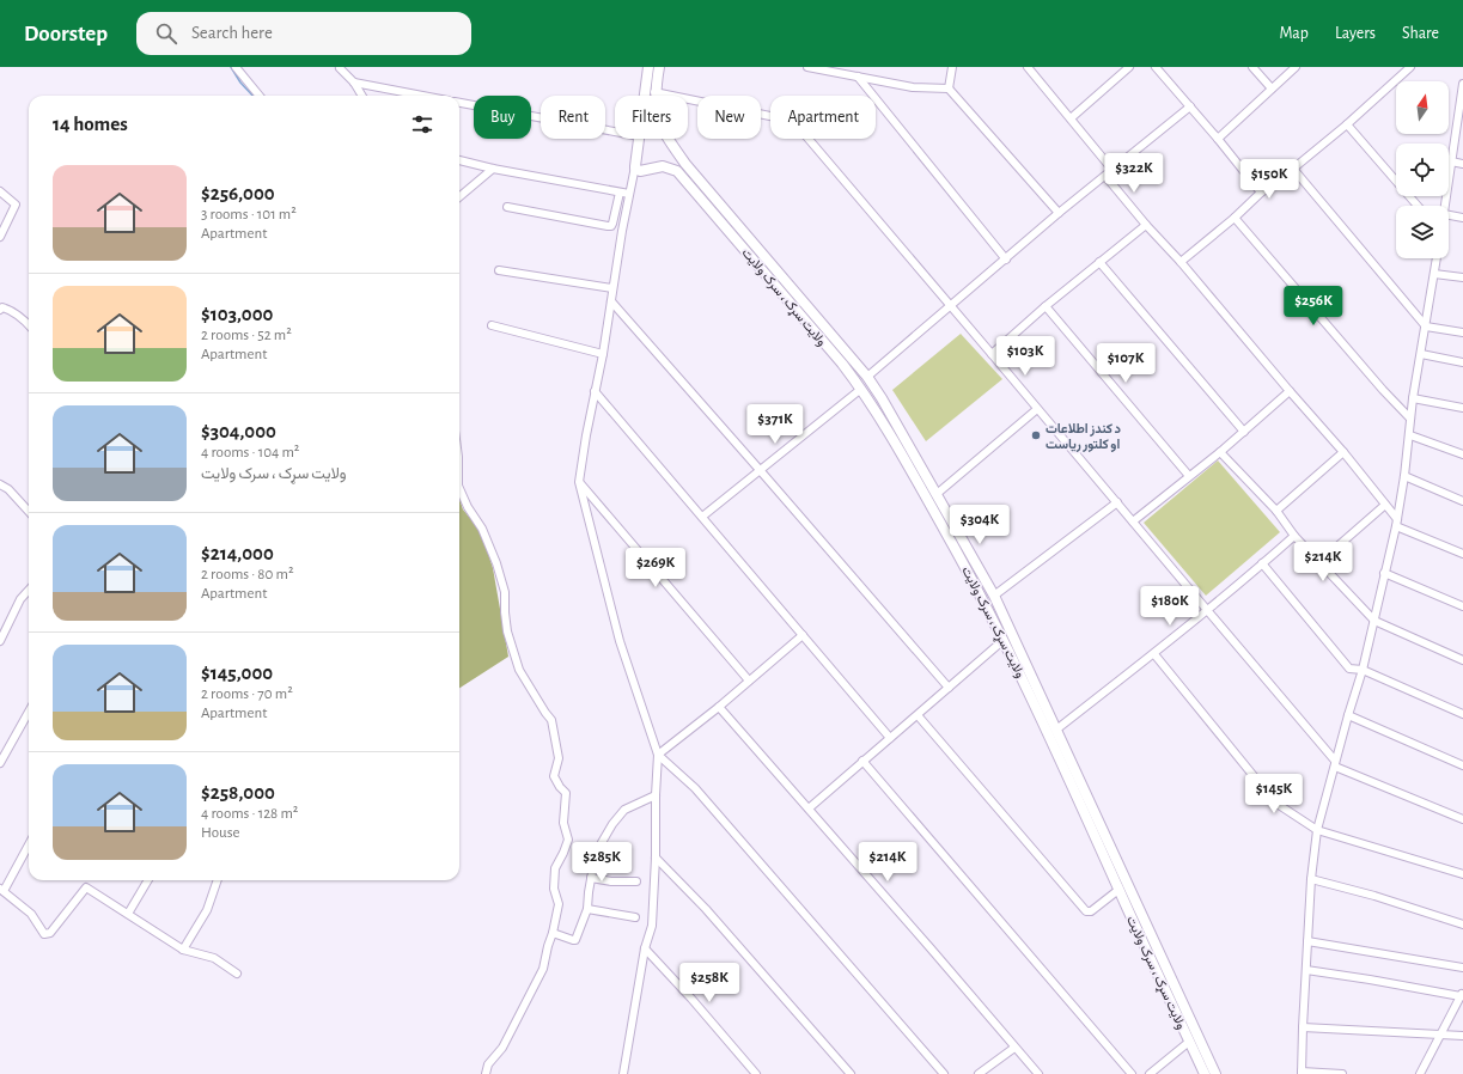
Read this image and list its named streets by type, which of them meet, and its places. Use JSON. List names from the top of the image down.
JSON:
{
  "streets": {
    "main road": ["ولایت سړک ، سرک ولایت"]
  },
  "places": ["د کندز اطلاعات او کلتور ریاست"],
  "north": "top",
  "page": {
    "header": "Doorstep",
    "search": "Search here",
    "nav": ["Map", "Layers", "Share"],
    "chip": [
      "Buy",
      "Rent",
      "Filters",
      "New",
      "Apartment"
    ],
    "heading": "14 homes",
    "price": [
      "$322K",
      "$150K",
      "$256K",
      "$103K",
      "$107K",
      "$371K",
      "$304K",
      "$214K",
      "$269K",
      "$180K",
      "$145K",
      "$285K",
      "$214K",
      "$258K"
    ],
    "list": [
      {
        "name": "$256,000",
        "note": "3 rooms · 101 m² · Apartment"
      },
      {
        "name": "$103,000",
        "note": "2 rooms · 52 m² · Apartment"
      },
      {
        "name": "$304,000",
        "note": "4 rooms · 104 m² · ولایت سړک ، سرک ولایت"
      },
      {
        "name": "$214,000",
        "note": "2 rooms · 80 m² · Apartment"
      },
      {
        "name": "$145,000",
        "note": "2 rooms · 70 m² · Apartment"
      },
      {
        "name": "$258,000",
        "note": "4 rooms · 128 m² · House"
      }
    ]
  }
}
